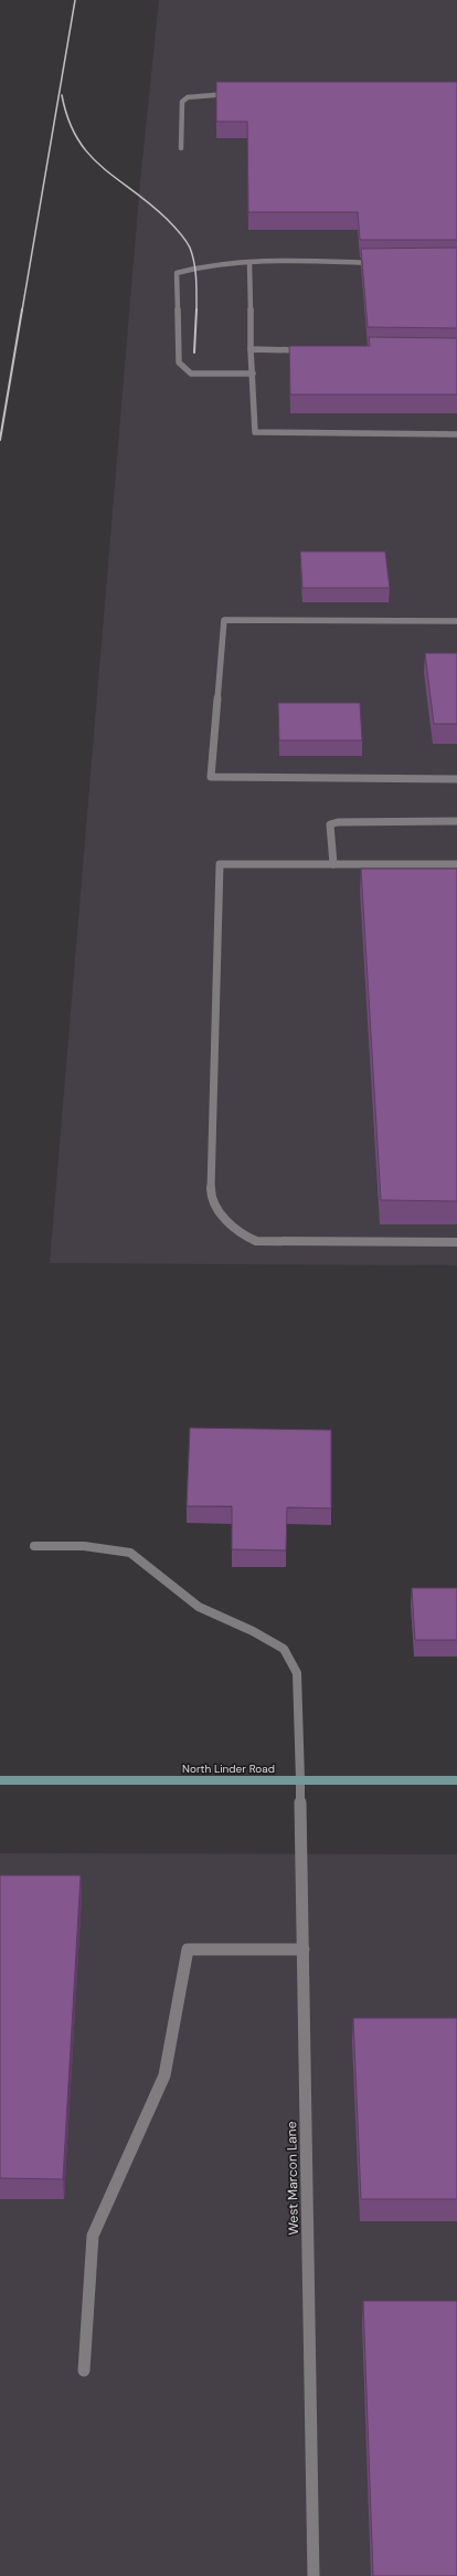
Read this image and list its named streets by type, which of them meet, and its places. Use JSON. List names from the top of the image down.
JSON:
{
  "streets": {
    "main road": ["North Linder Road"],
    "street": ["West Marcon Lane"]
  },
  "crossings": [
    ["North Linder Road", "West Marcon Lane"]
  ]
}
